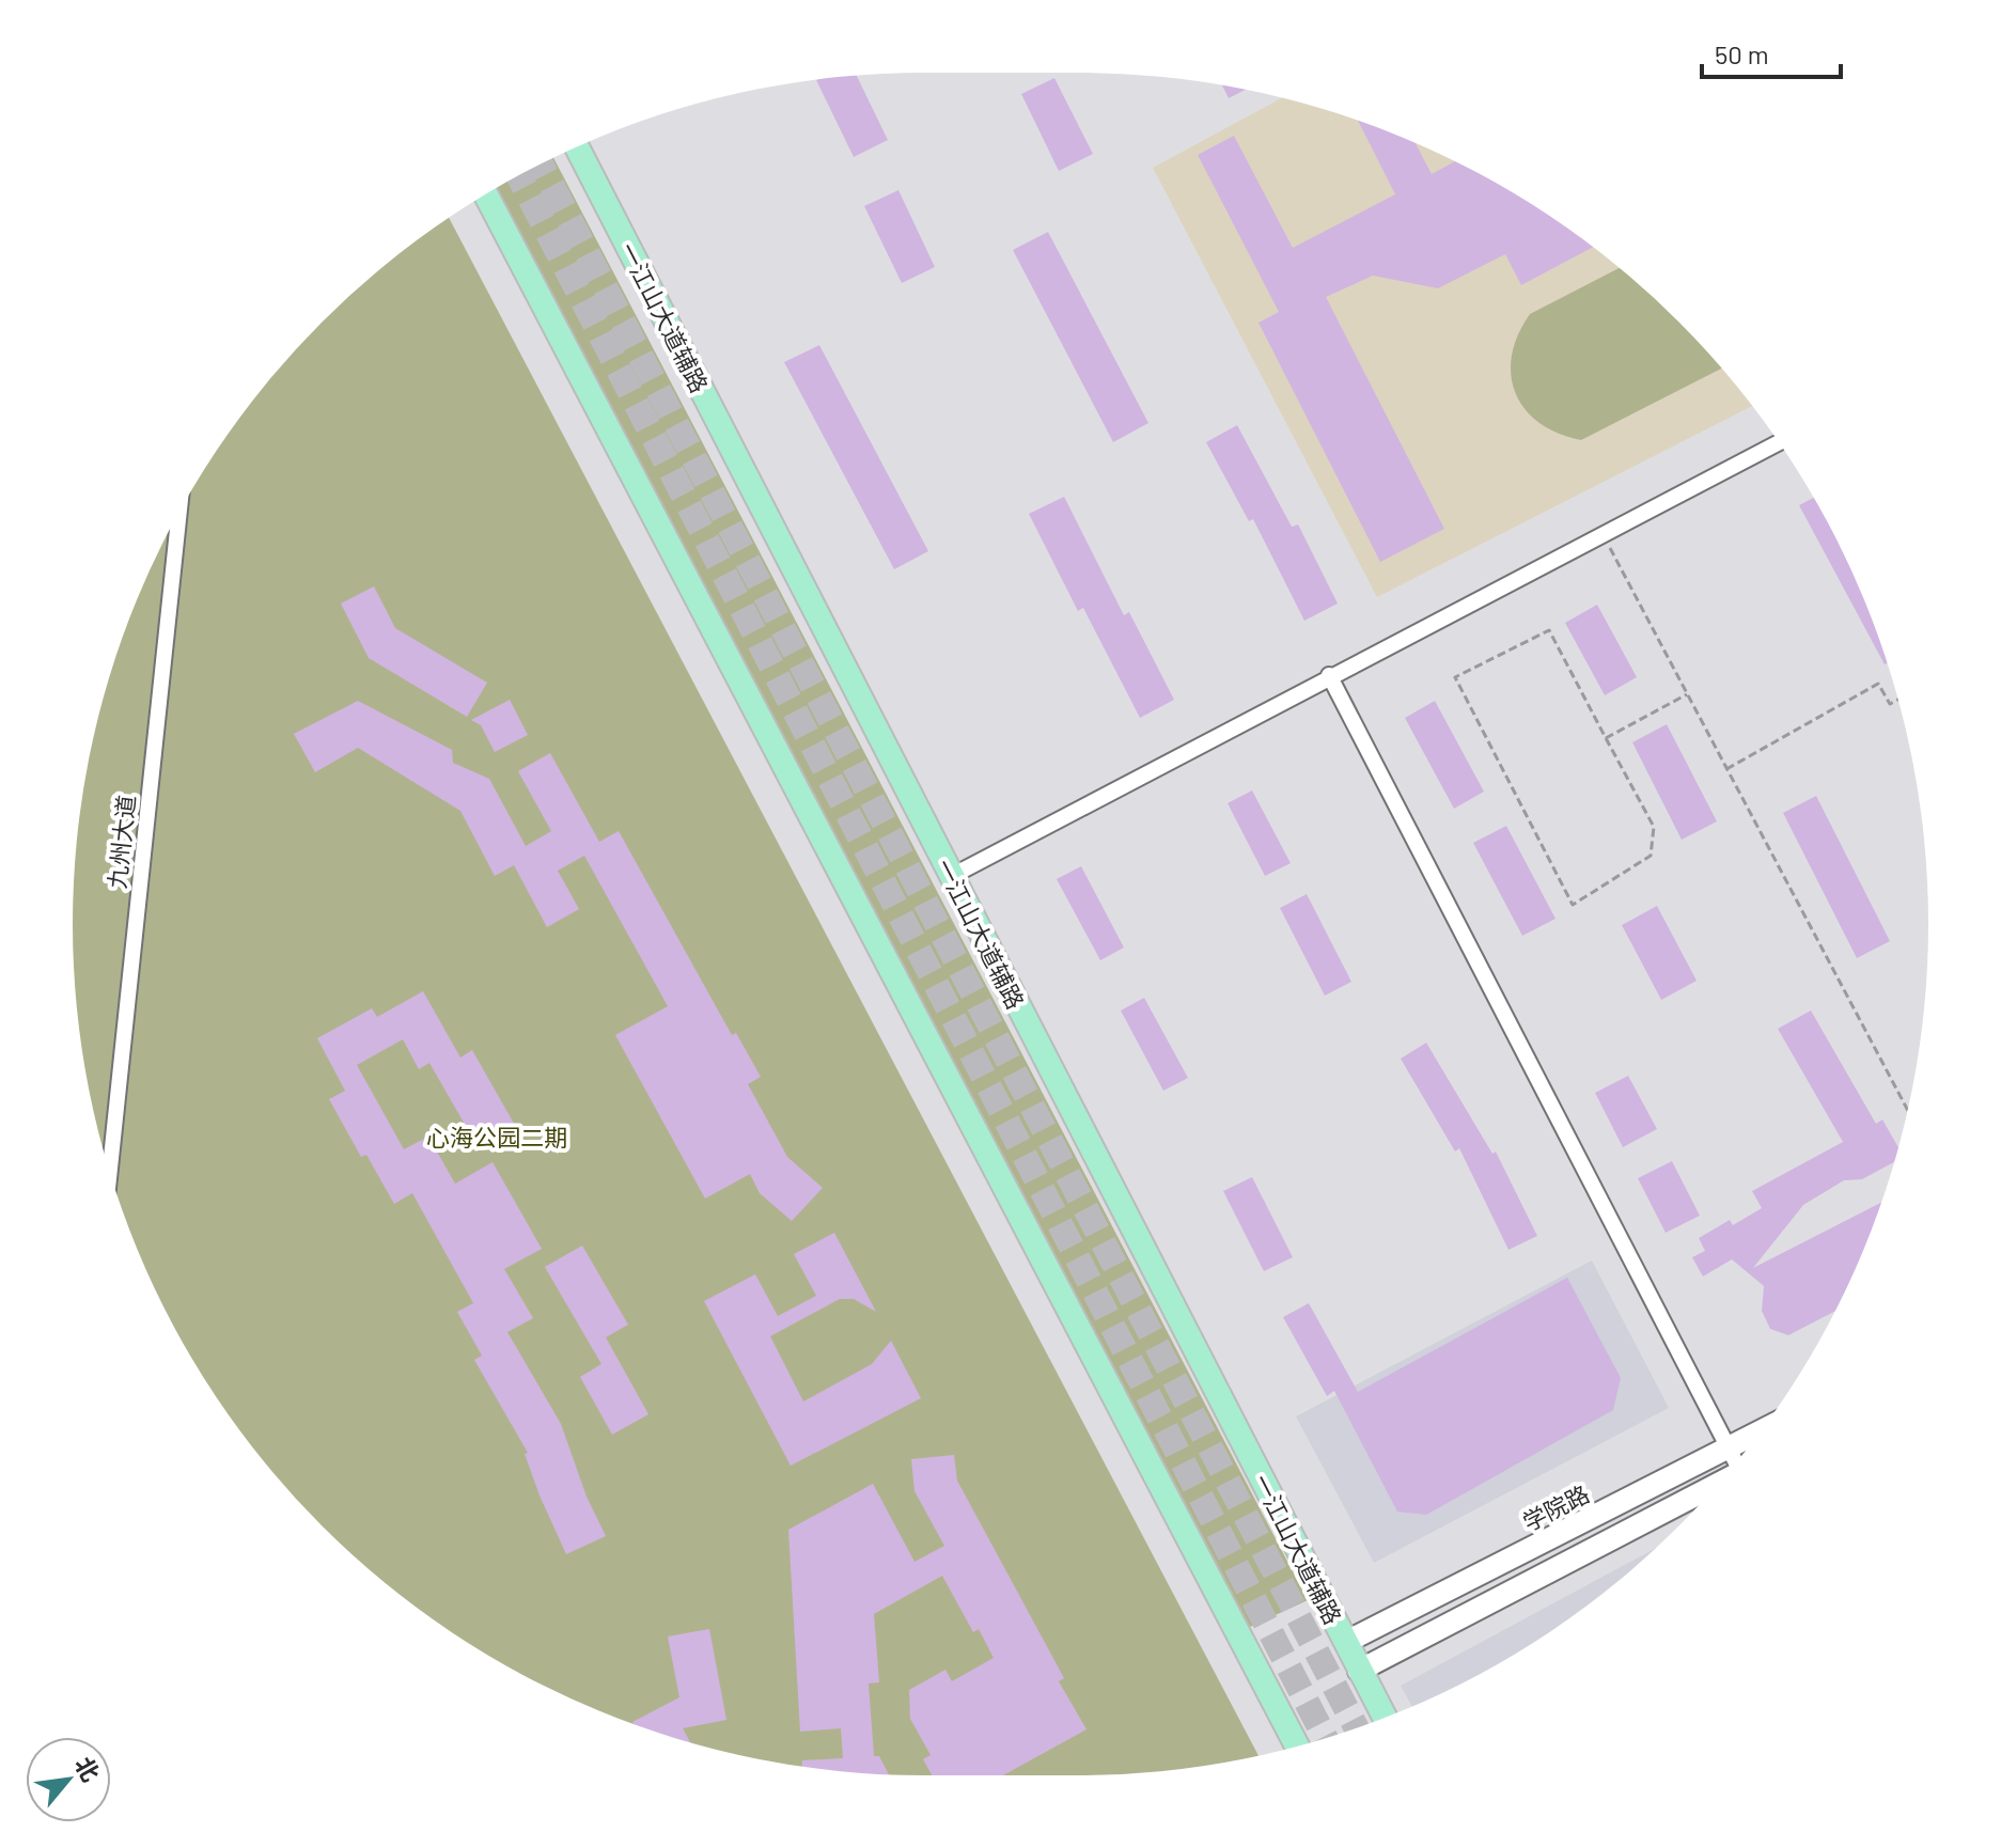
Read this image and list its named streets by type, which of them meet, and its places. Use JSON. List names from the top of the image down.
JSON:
{
  "streets": {
    "main road": ["一江山大道辅路", "学院路"],
    "street": ["九州大道"]
  },
  "crossings": [
    ["一江山大道辅路", "学院路"]
  ],
  "parks": ["心海公园二期"],
  "scale_bar": "50 m",
  "north": "top right"
}
